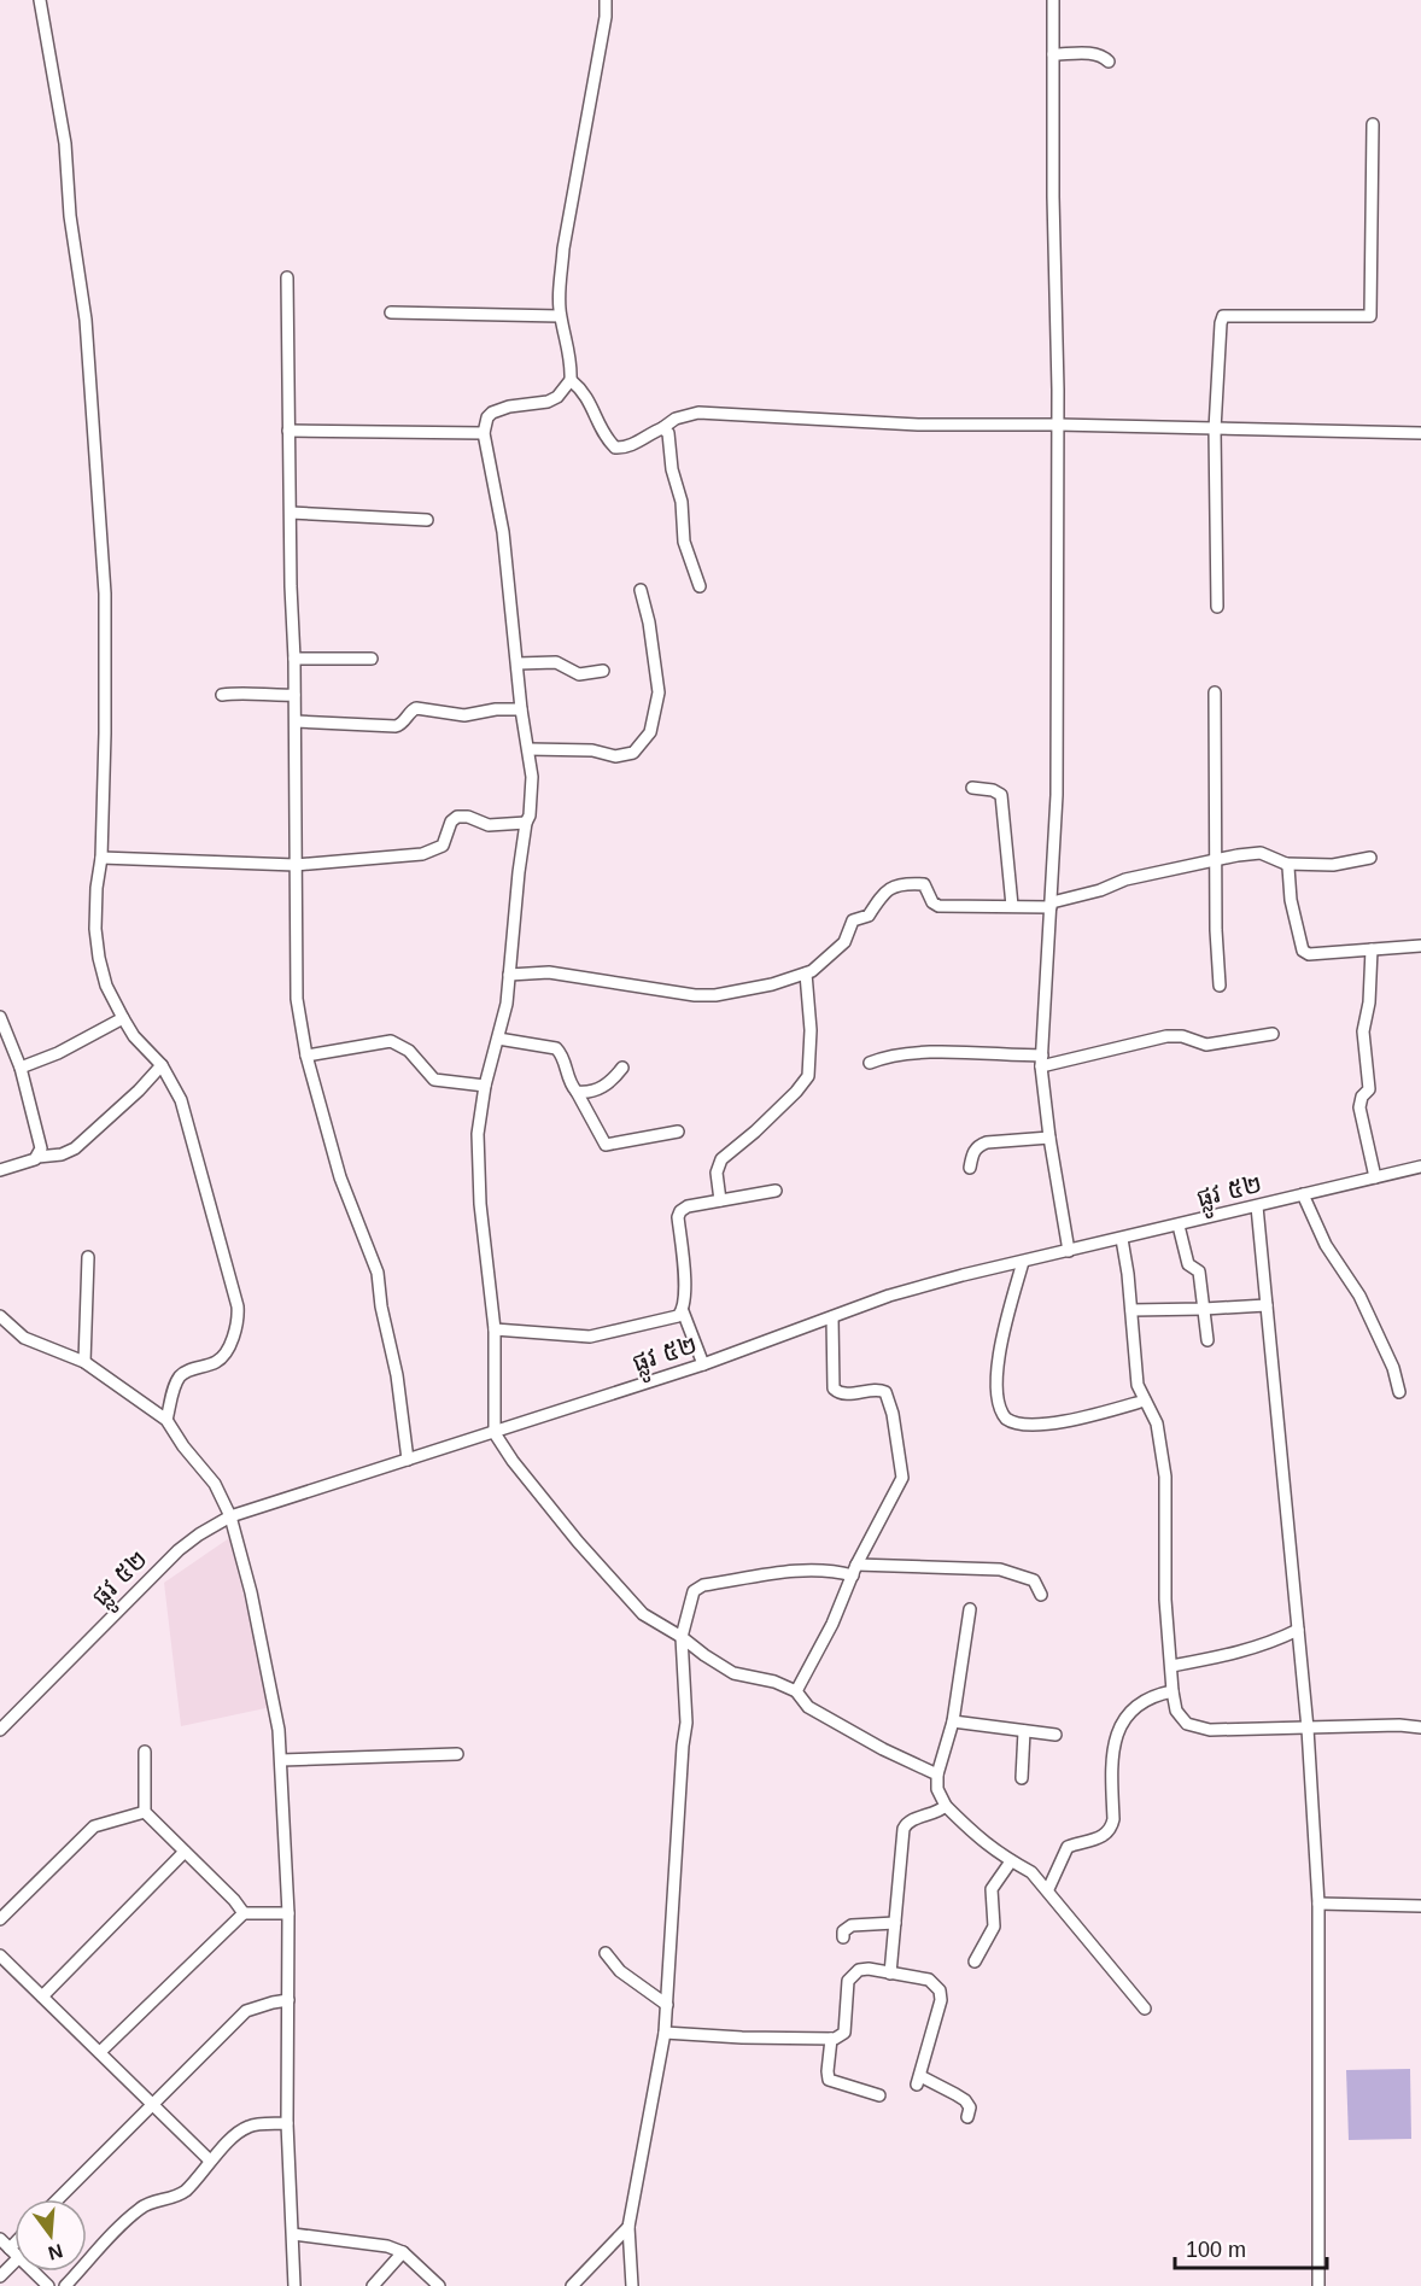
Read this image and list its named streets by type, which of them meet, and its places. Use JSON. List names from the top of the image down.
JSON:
{
  "streets": {
    "street": ["ផ្លូវ ៥២"]
  },
  "scale_bar": "100 m",
  "north": "bottom"
}
